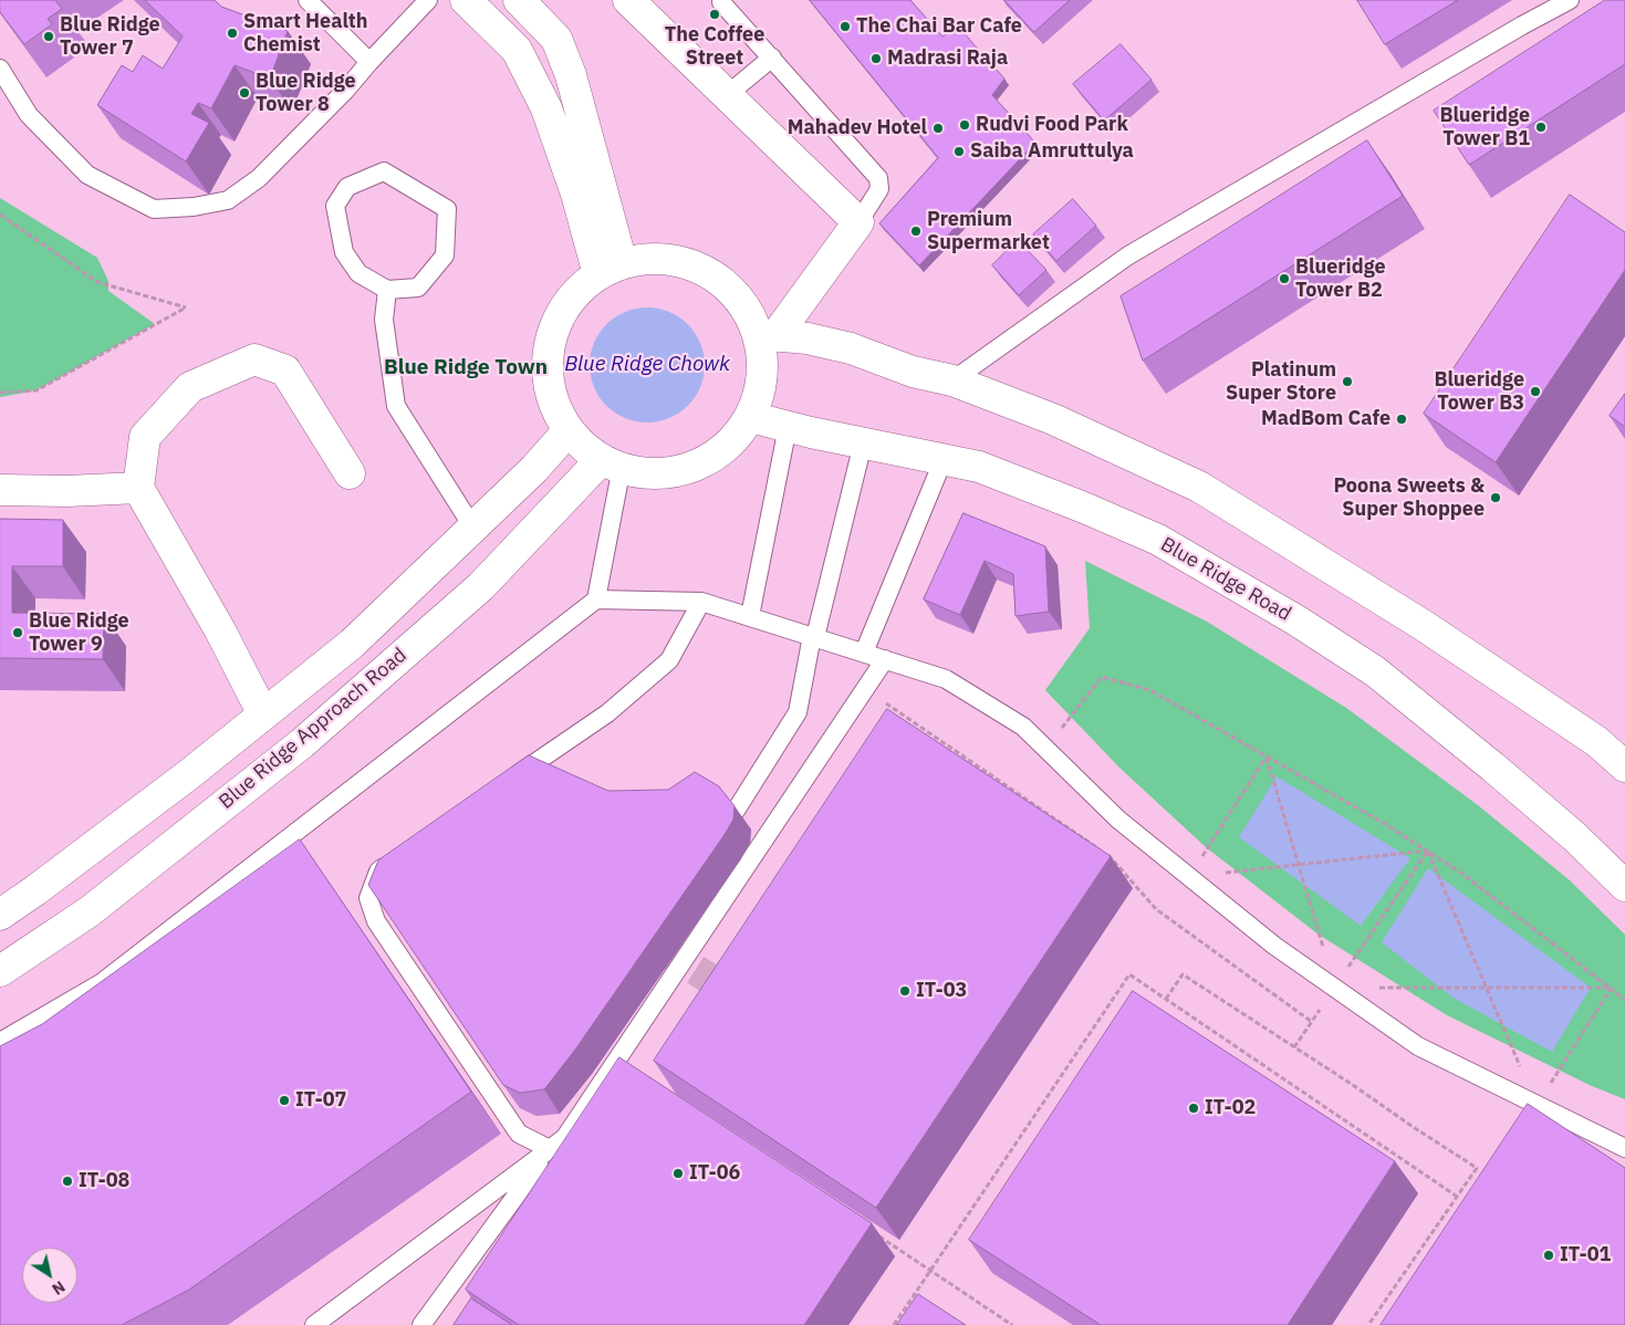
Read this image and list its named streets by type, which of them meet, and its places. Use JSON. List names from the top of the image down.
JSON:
{
  "streets": {
    "street": ["Blue Ridge Road", "Blue Ridge Approach Road"]
  },
  "districts": ["Blue Ridge Town"],
  "water": ["Blue Ridge Chowk"],
  "places": [
    "The Coffee Street",
    "The Chai Bar Cafe",
    "Smart Health Chemist",
    "Blue Ridge Tower 7",
    "Madrasi Raja",
    "Blue Ridge Tower 8",
    "Rudvi Food Park",
    "Blueridge Tower B1",
    "Mahadev Hotel",
    "Saiba Amruttulya",
    "Premium Supermarket",
    "Blueridge Tower B2",
    "Platinum Super Store",
    "Blueridge Tower B3",
    "MadBom Cafe",
    "Poona Sweets & Super Shoppee",
    "Blue Ridge Tower 9",
    "IT-03",
    "IT-07",
    "IT-02",
    "IT-06",
    "IT-08",
    "IT-01"
  ],
  "north": "bottom right"
}
